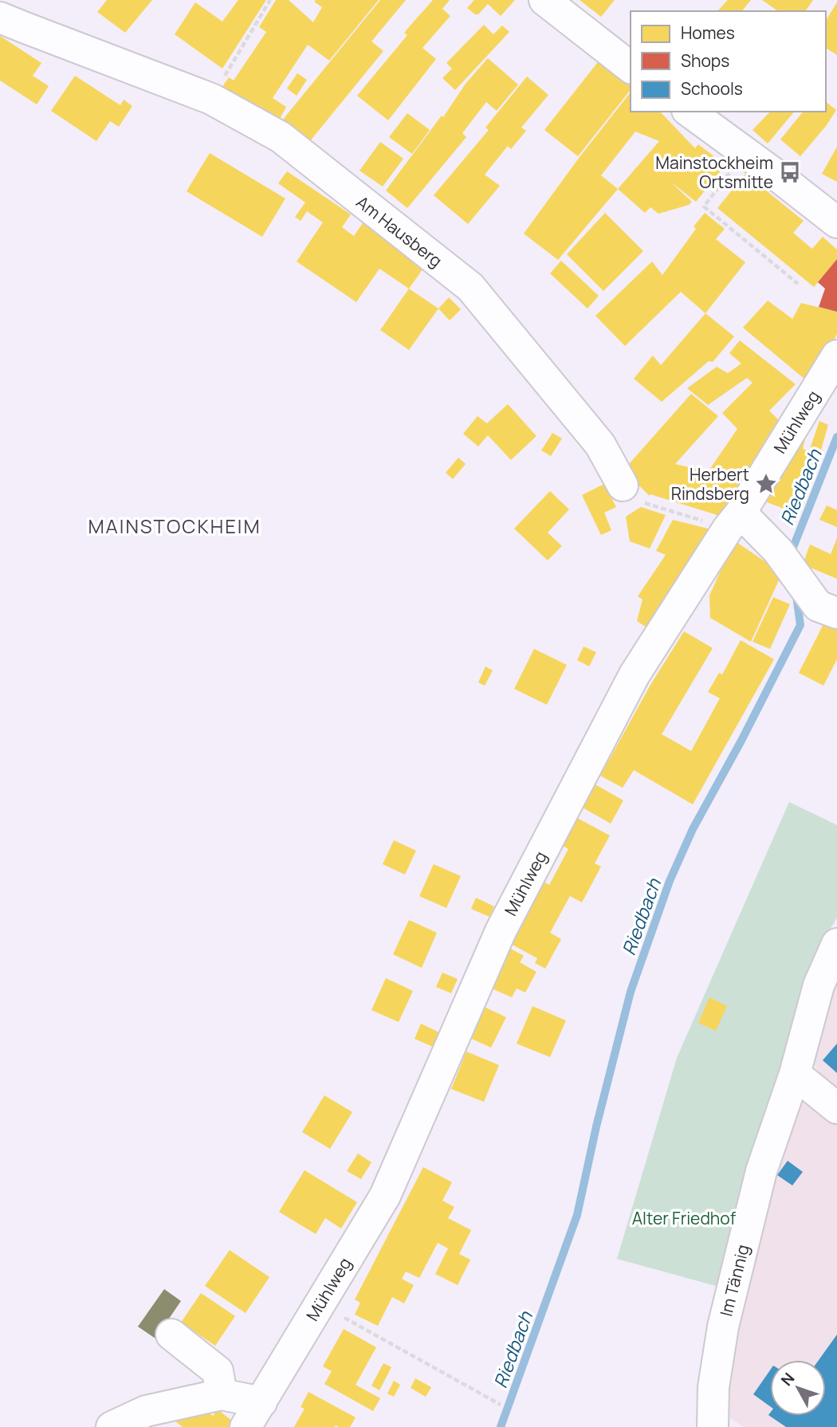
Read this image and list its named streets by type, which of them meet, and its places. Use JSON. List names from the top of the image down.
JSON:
{
  "streets": {
    "street": ["Am Hausberg", "Mühlweg", "Im Tännig"]
  },
  "districts": ["MAINSTOCKHEIM"],
  "water": ["Riedbach"],
  "parks": ["Alter Friedhof"],
  "places": {
    "bus stop": ["Mainstockheim Ortsmitte"],
    "place": ["Herbert Rindsberg"]
  },
  "legend": ["Homes", "Shops", "Schools"],
  "north": "top left"
}
